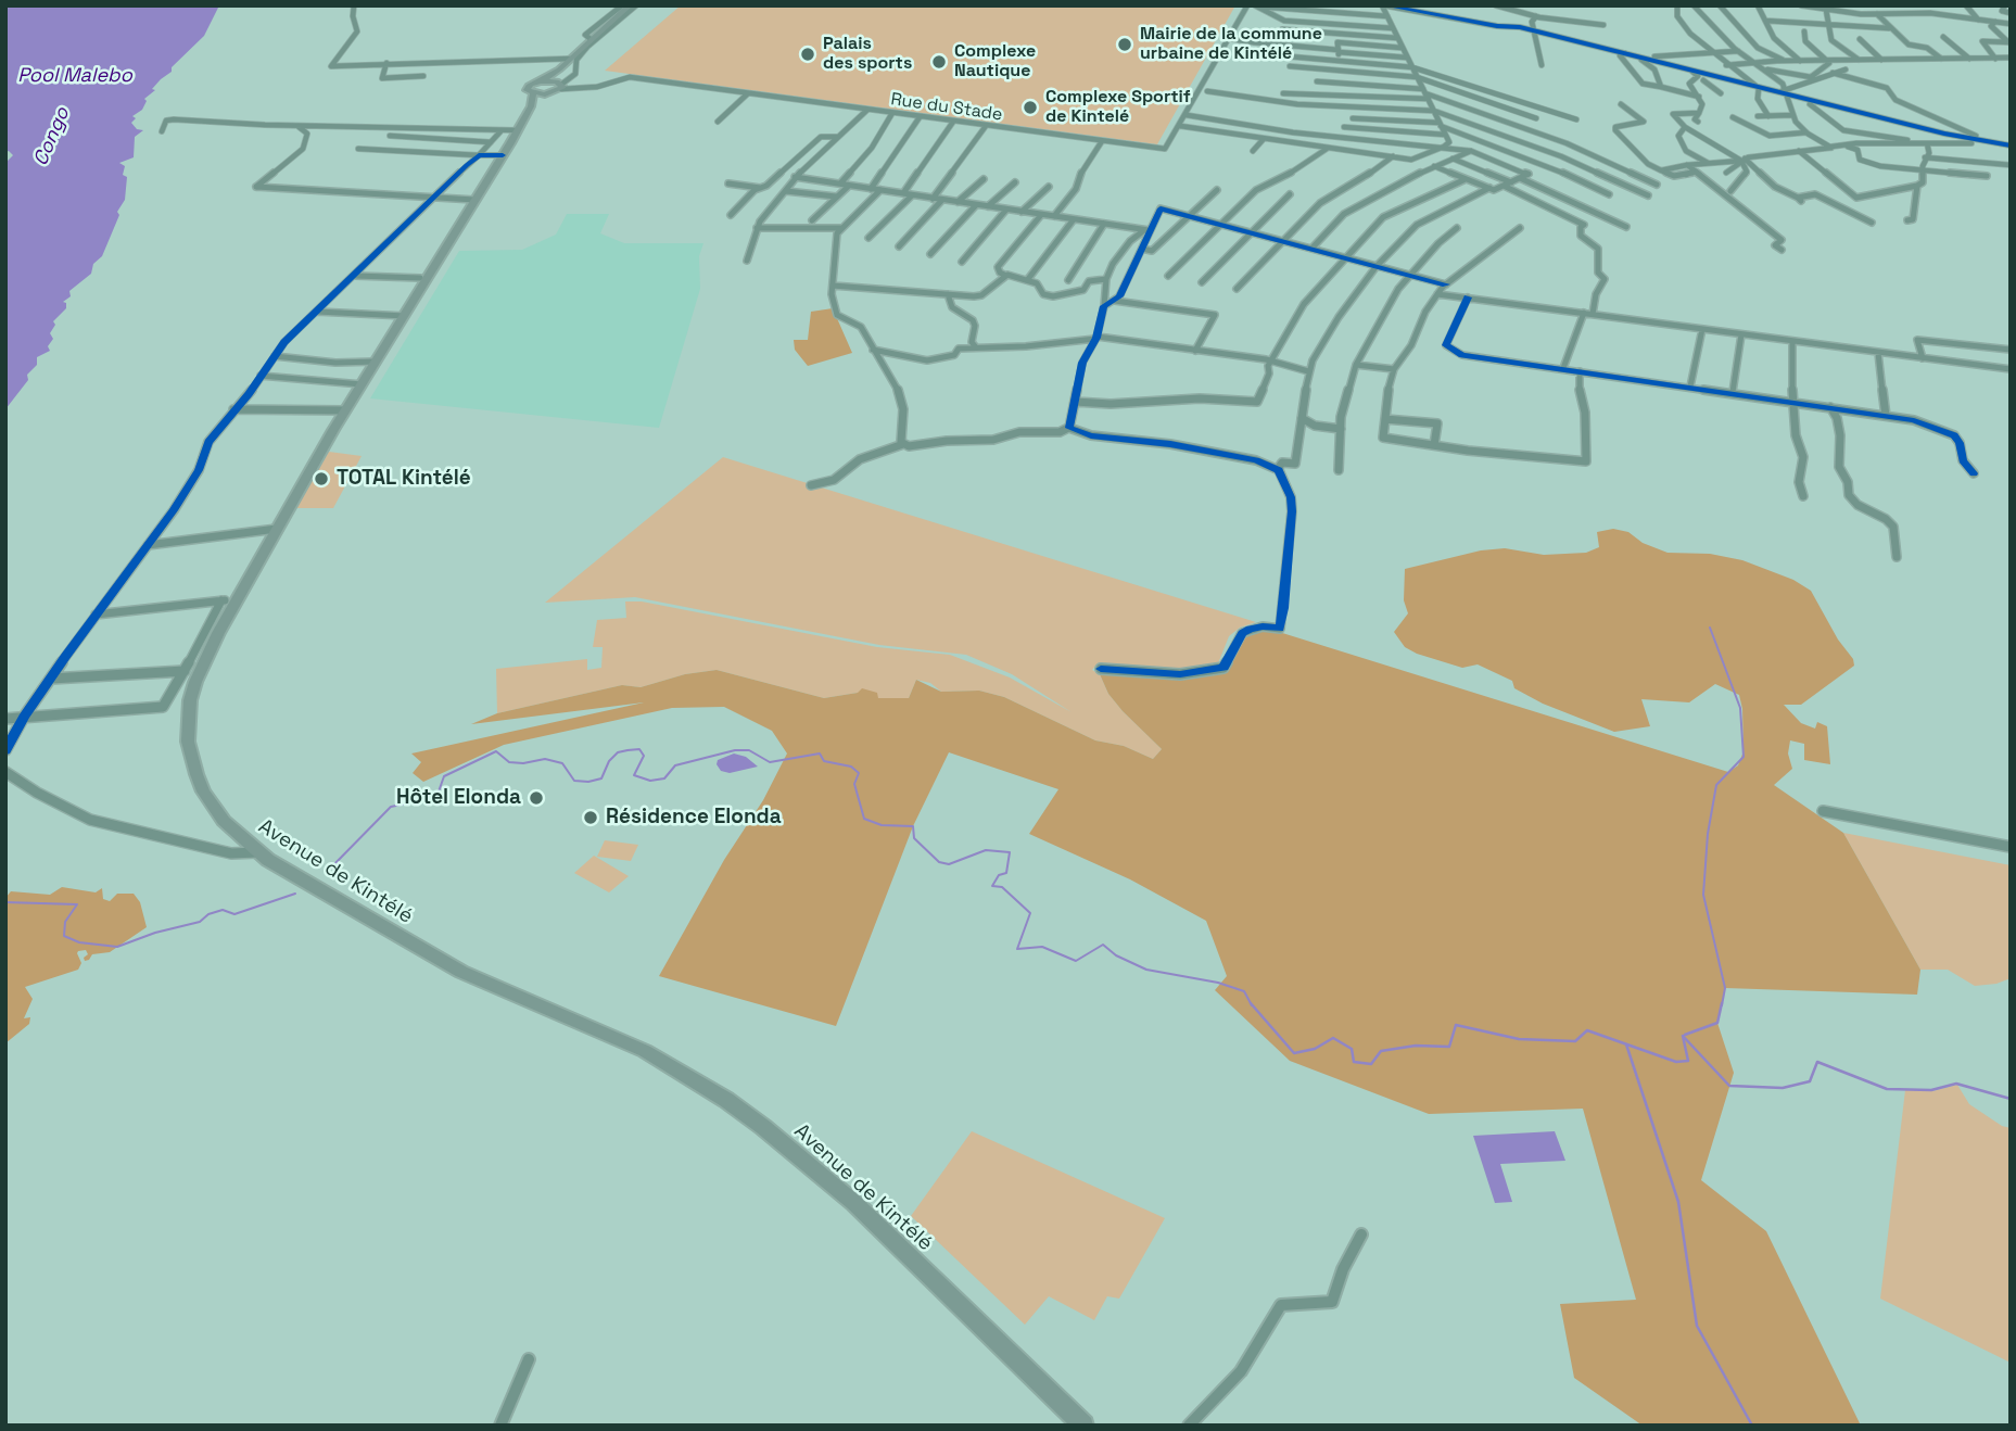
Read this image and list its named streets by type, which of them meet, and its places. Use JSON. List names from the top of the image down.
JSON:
{
  "streets": {
    "main road": ["Avenue de Kintélé"],
    "street": ["Rue du Stade"]
  },
  "crossings": [
    ["Rue du Stade", "Avenue de Kintélé"]
  ],
  "water": ["Pool Malebo", "Congo"],
  "places": [
    "Mairie de la commune urbaine de Kintélé",
    "Palais des sports",
    "Complexe Nautique",
    "Complexe Sportif de Kintelé",
    "TOTAL Kintélé",
    "Hôtel Elonda",
    "Résidence Elonda"
  ]
}
